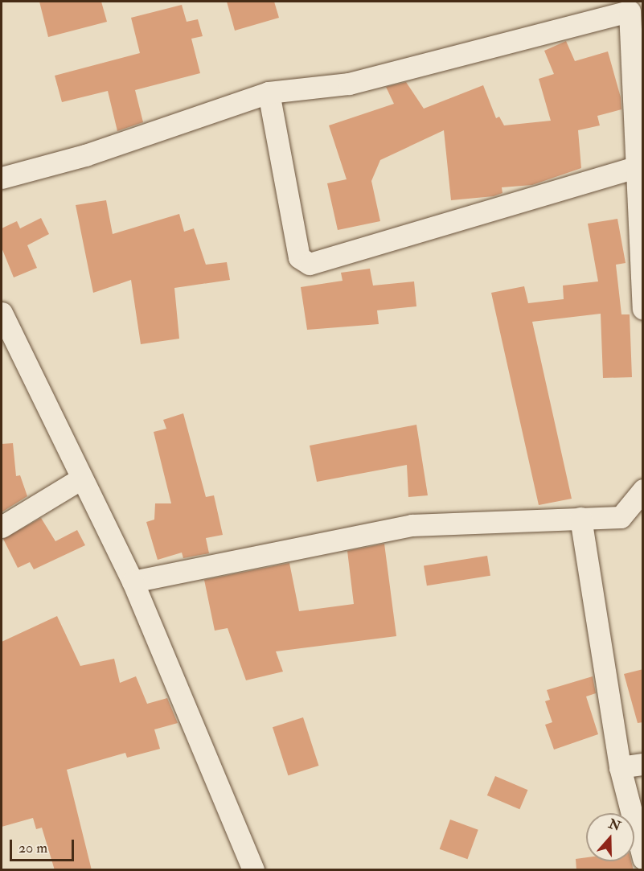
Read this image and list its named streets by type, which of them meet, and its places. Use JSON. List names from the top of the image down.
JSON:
{
  "scale_bar": "20 m",
  "north": "top"
}
